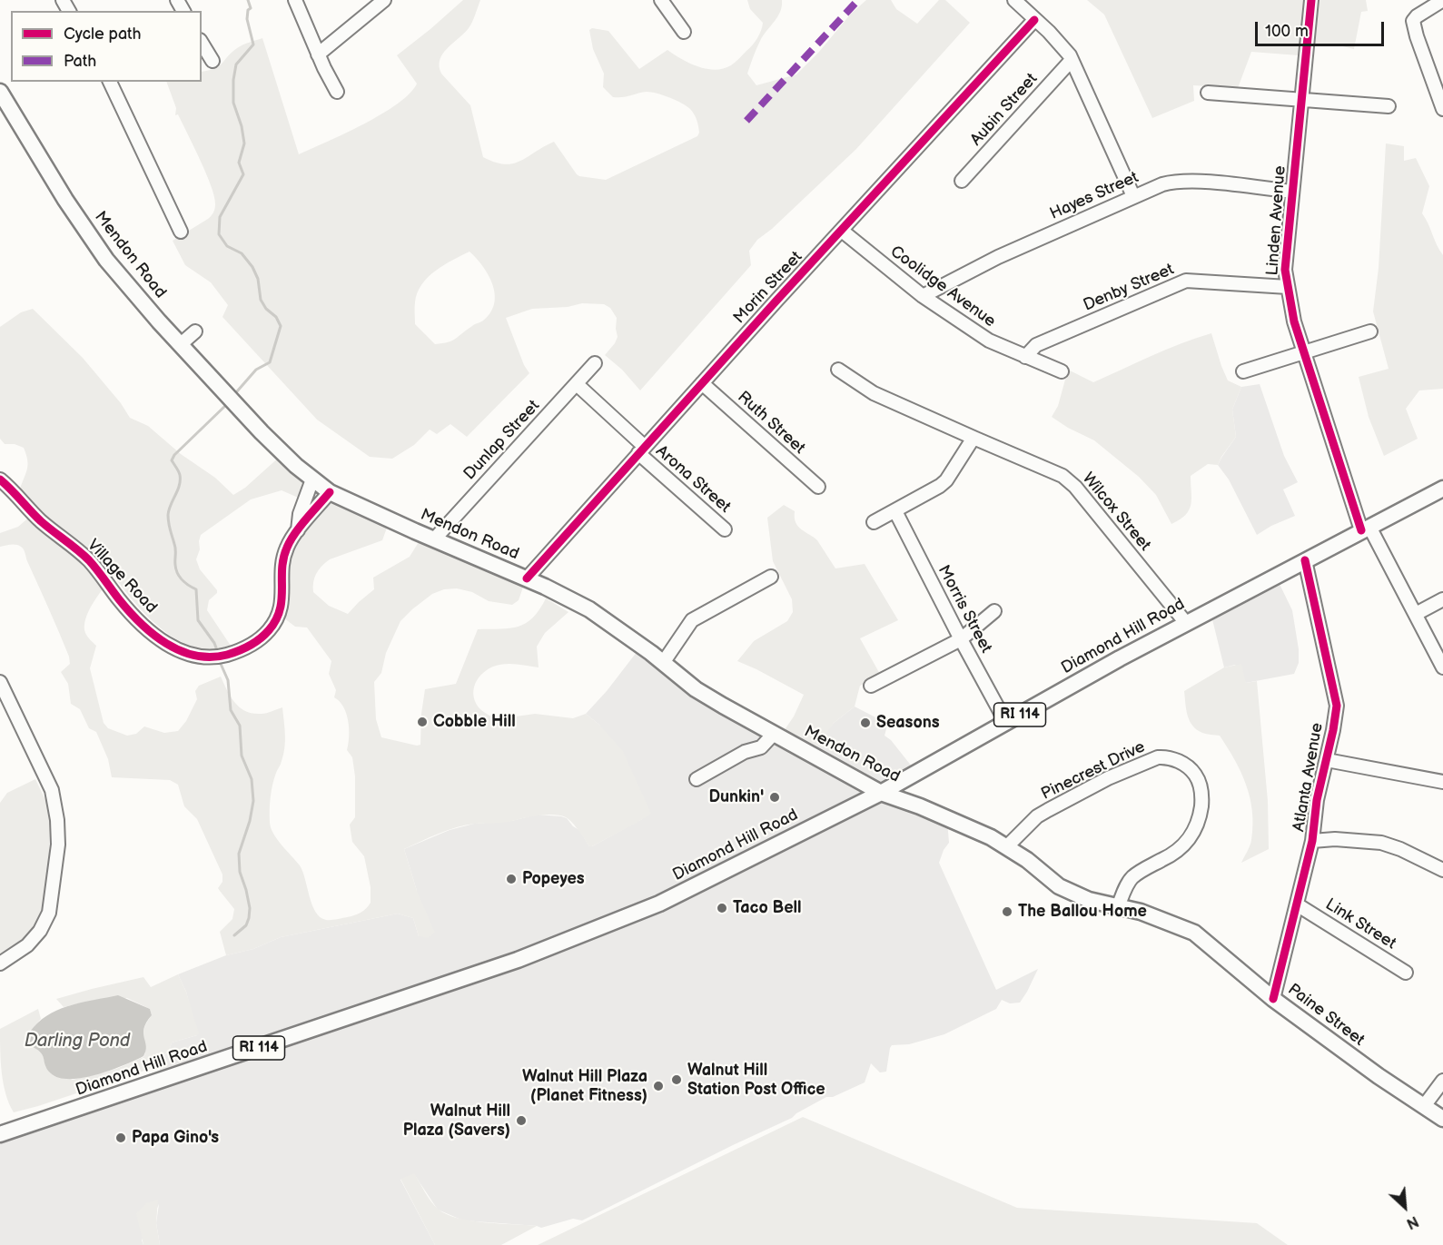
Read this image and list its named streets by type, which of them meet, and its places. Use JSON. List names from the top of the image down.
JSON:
{
  "streets": {
    "main road": [
      "Mendon Road",
      "Diamond Hill Road",
      "RI 114",
      "Paine Street"
    ],
    "street": [
      "Aubin Street",
      "Hayes Street",
      "Linden Avenue",
      "Coolidge Avenue",
      "Morin Street",
      "Denby Street",
      "Ruth Street",
      "Dunlap Street",
      "Arona Street",
      "Wilcox Street",
      "Village Road",
      "Morris Street",
      "Pinecrest Drive",
      "Atlanta Avenue",
      "Link Street"
    ]
  },
  "crossings": [
    ["Hayes Street", "Linden Avenue"],
    ["Hayes Street", "Coolidge Avenue"],
    ["Linden Avenue", "Denby Street"],
    ["Linden Avenue", "Diamond Hill Road"],
    ["Mendon Road", "Morin Street"],
    ["Mendon Road", "Dunlap Street"],
    ["Mendon Road", "Village Road"],
    ["Mendon Road", "Diamond Hill Road"],
    ["Mendon Road", "Pinecrest Drive"],
    ["Mendon Road", "Paine Street"],
    ["Coolidge Avenue", "Morin Street"],
    ["Coolidge Avenue", "Denby Street"],
    ["Morin Street", "Ruth Street"],
    ["Morin Street", "Arona Street"],
    ["Dunlap Street", "Arona Street"],
    ["Wilcox Street", "Diamond Hill Road"],
    ["Morris Street", "Diamond Hill Road"],
    ["Diamond Hill Road", "Atlanta Avenue"],
    ["Atlanta Avenue", "Link Street"],
    ["Atlanta Avenue", "Paine Street"]
  ],
  "water": ["Darling Pond"],
  "places": [
    "Cobble Hill",
    "Seasons",
    "Dunkin'",
    "Popeyes",
    "Taco Bell",
    "The Ballou Home",
    "Walnut Hill Station Post Office",
    "Walnut Hill Plaza (Planet Fitness)",
    "Walnut Hill Plaza (Savers)",
    "Papa Gino's"
  ],
  "legend": ["Cycle path", "Path"],
  "scale_bar": "100 m",
  "north": "bottom right"
}
